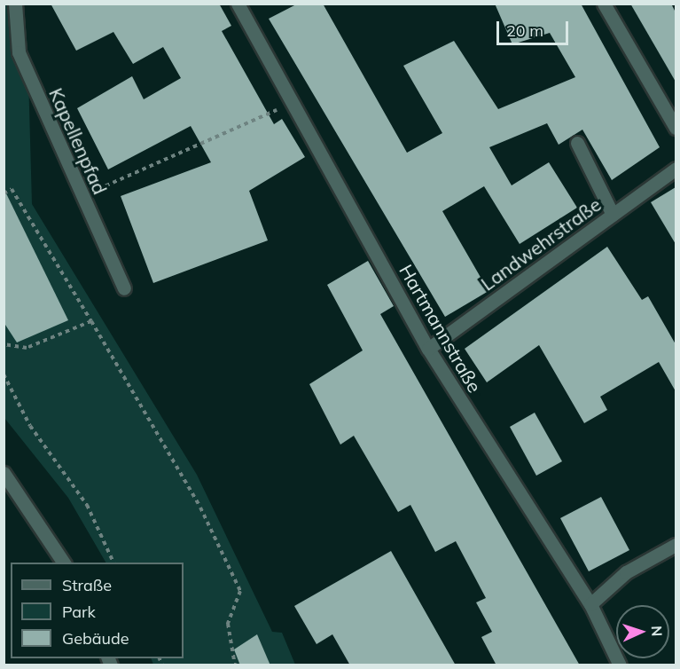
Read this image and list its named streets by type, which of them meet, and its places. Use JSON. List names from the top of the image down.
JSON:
{
  "streets": {
    "street": ["Kapellenpfad", "Landwehrstraße", "Hartmannstraße"]
  },
  "crossings": [
    ["Landwehrstraße", "Hartmannstraße"]
  ],
  "legend": ["Straße", "Park", "Gebäude"],
  "scale_bar": "20 m",
  "north": "right"
}
